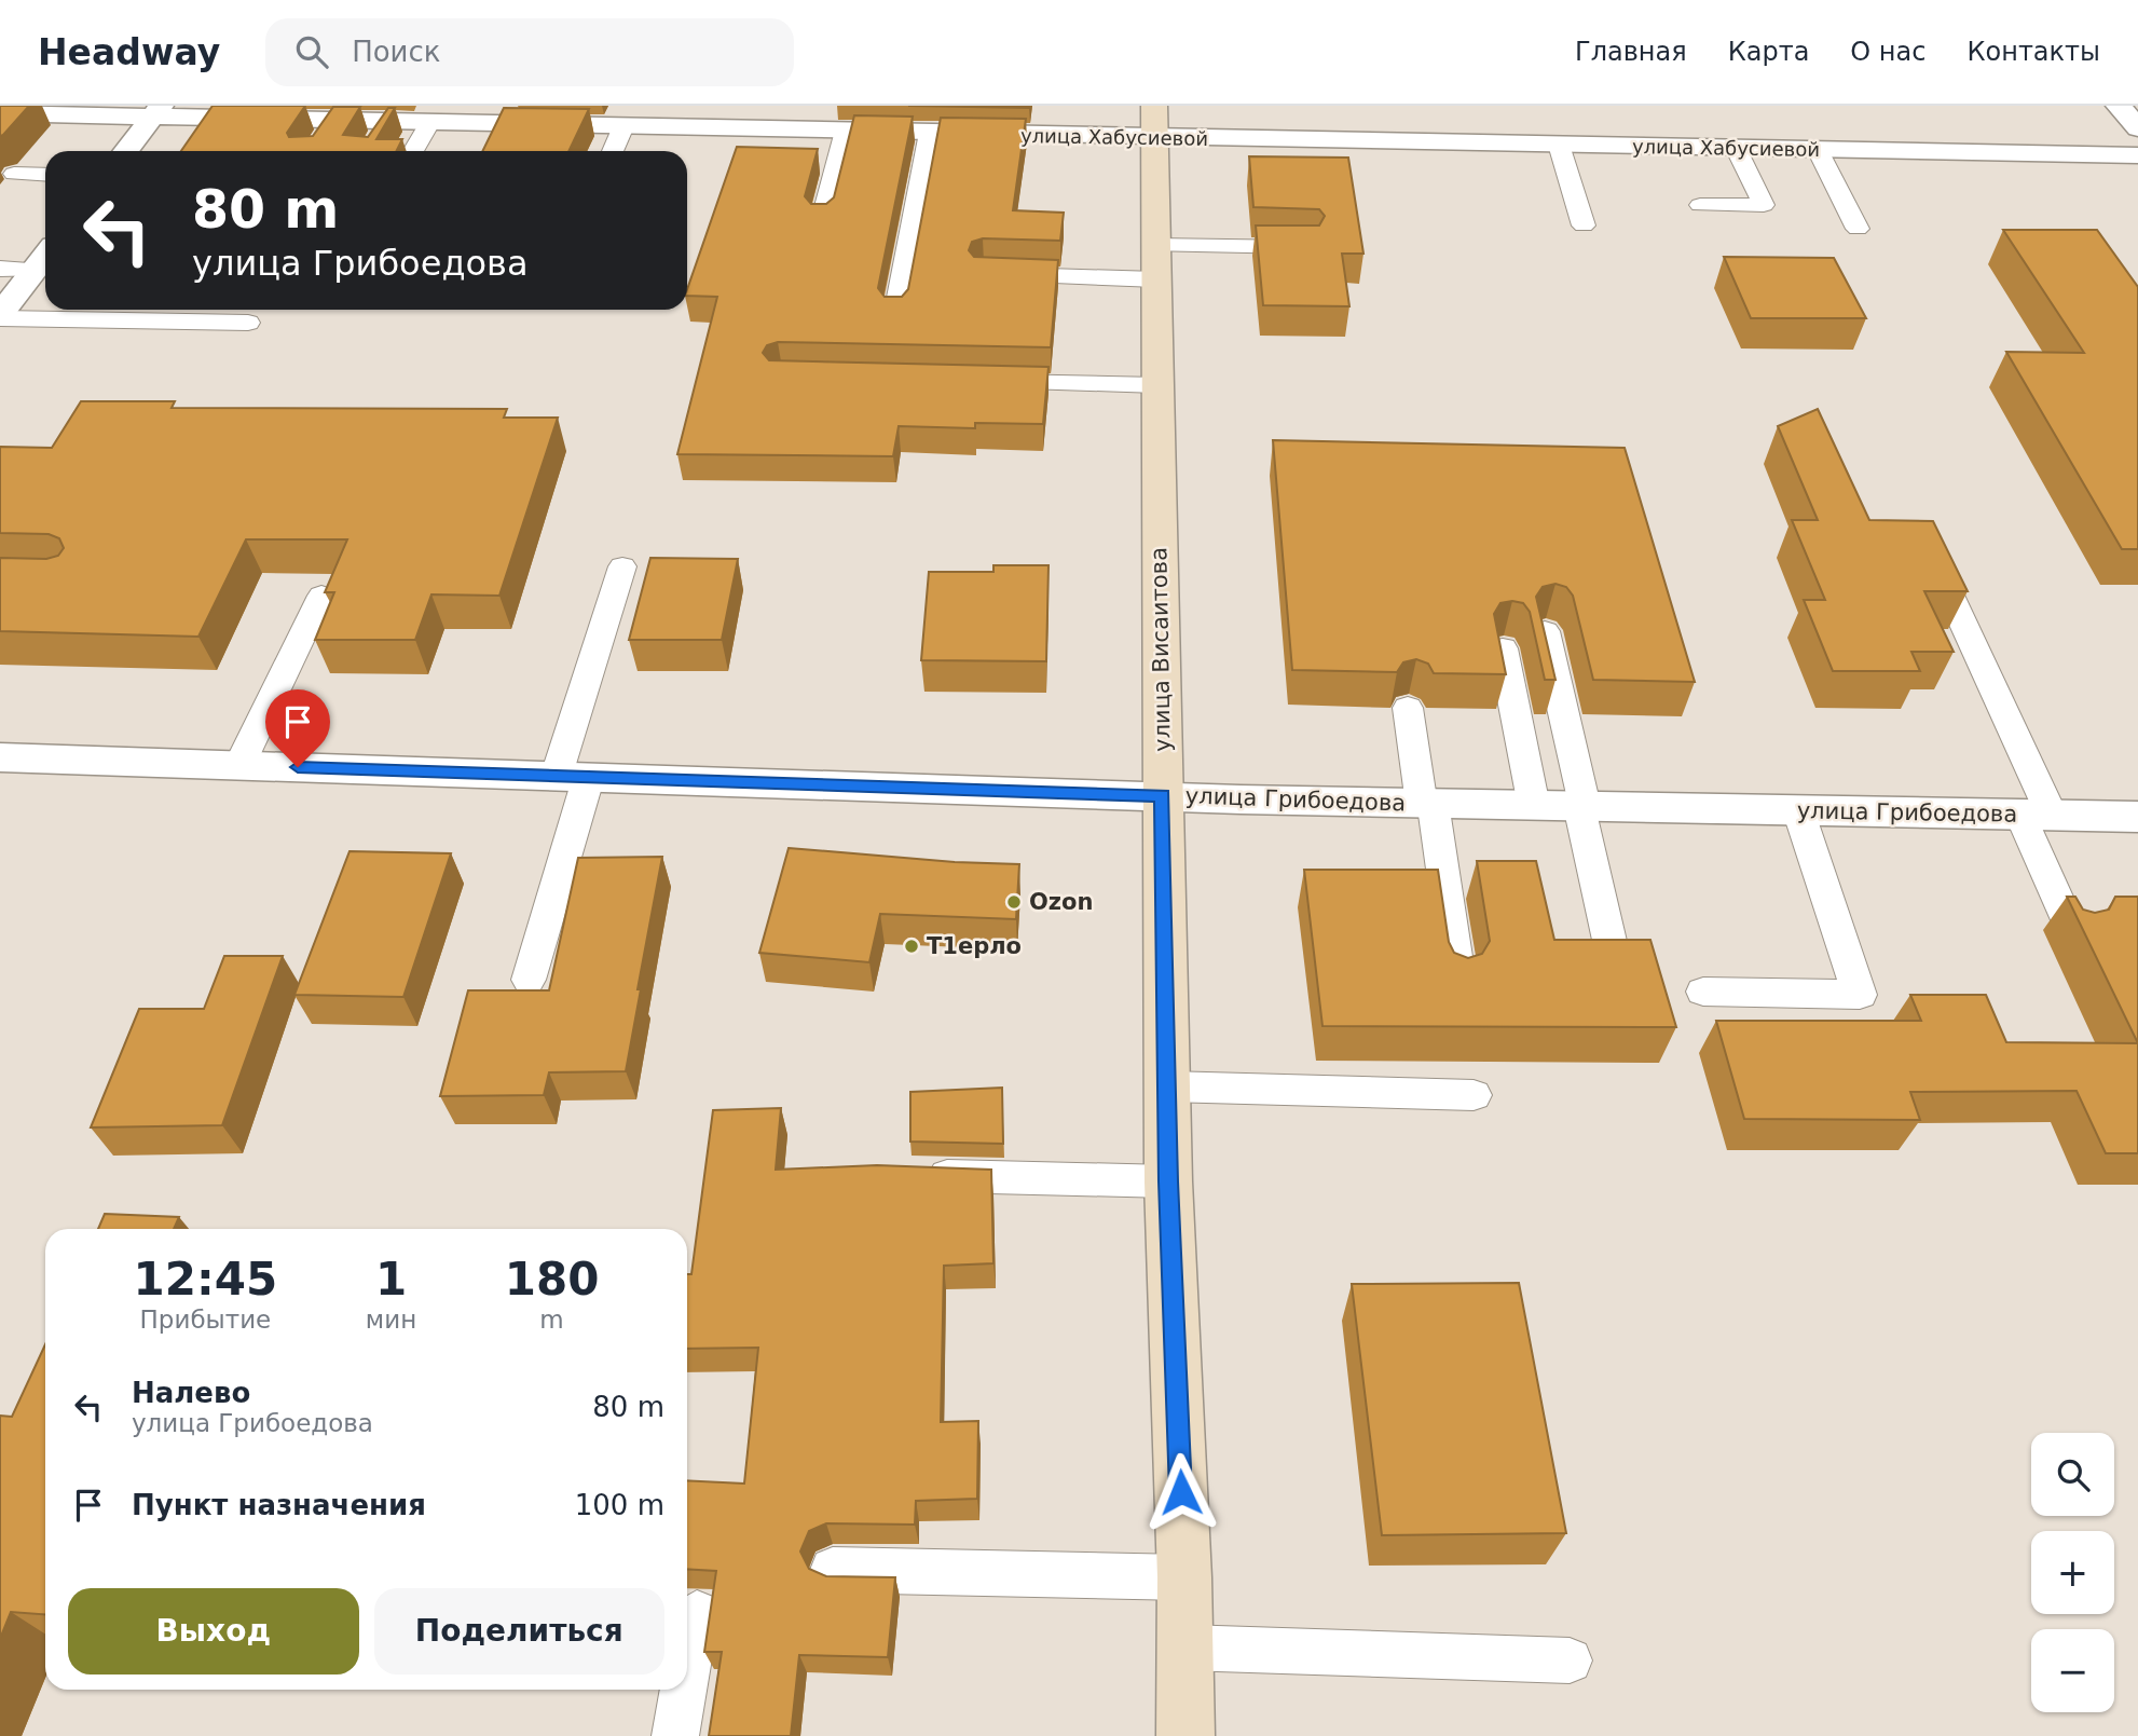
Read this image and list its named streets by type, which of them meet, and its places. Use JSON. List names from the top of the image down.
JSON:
{
  "streets": {
    "main road": ["улица Висаитова"],
    "street": ["улица Хабусиевой", "улица Грибоедова"]
  },
  "crossings": [
    ["улица Хабусиевой", "улица Висаитова"],
    ["улица Висаитова", "улица Грибоедова"]
  ],
  "places": ["Ozon", "Т1ерло"],
  "page": {
    "header": "Headway",
    "search": "Поиск",
    "nav": [
      "Главная",
      "Карта",
      "О нас",
      "Контакты"
    ],
    "turn": ["80 m", "улица Грибоедова"],
    "eta": [
      "12:45",
      "Прибытие",
      "1",
      "мин",
      "180",
      "m"
    ],
    "list": [
      {
        "name": "Налево",
        "note": "улица Грибоедова",
        "value": "80 m"
      },
      {
        "name": "Пункт назначения",
        "value": "100 m"
      }
    ],
    "map_buttons": ["+", "−"],
    "buttons": ["Выход", "Поделиться"]
  }
}
